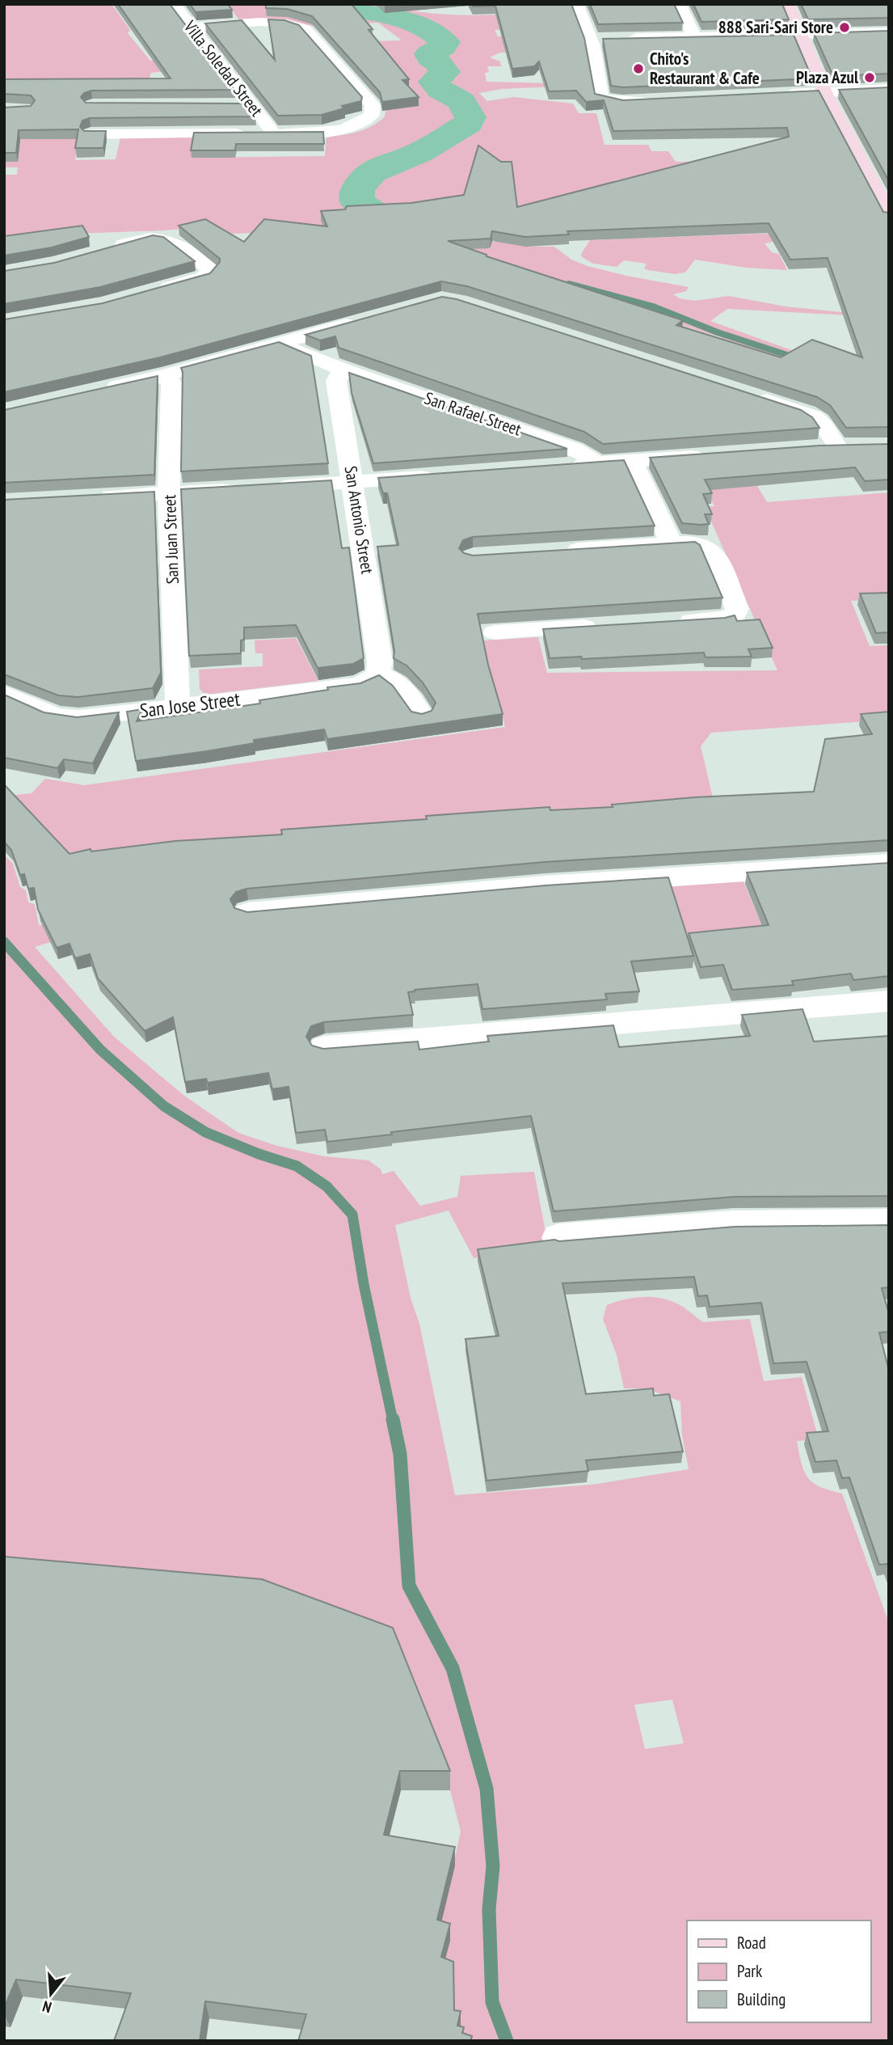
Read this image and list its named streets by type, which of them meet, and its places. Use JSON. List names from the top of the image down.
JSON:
{
  "streets": {
    "street": [
      "Villa Soledad Street",
      "San Rafael Street",
      "San Antonio Street",
      "San Juan Street",
      "San Jose Street"
    ]
  },
  "crossings": [
    ["San Rafael Street", "San Antonio Street"],
    ["San Antonio Street", "San Jose Street"],
    ["San Juan Street", "San Jose Street"]
  ],
  "places": ["888 Sari-Sari Store", "Chito's Restaurant & Cafe", "Plaza Azul"],
  "legend": ["Road", "Park", "Building"],
  "north": "bottom"
}
